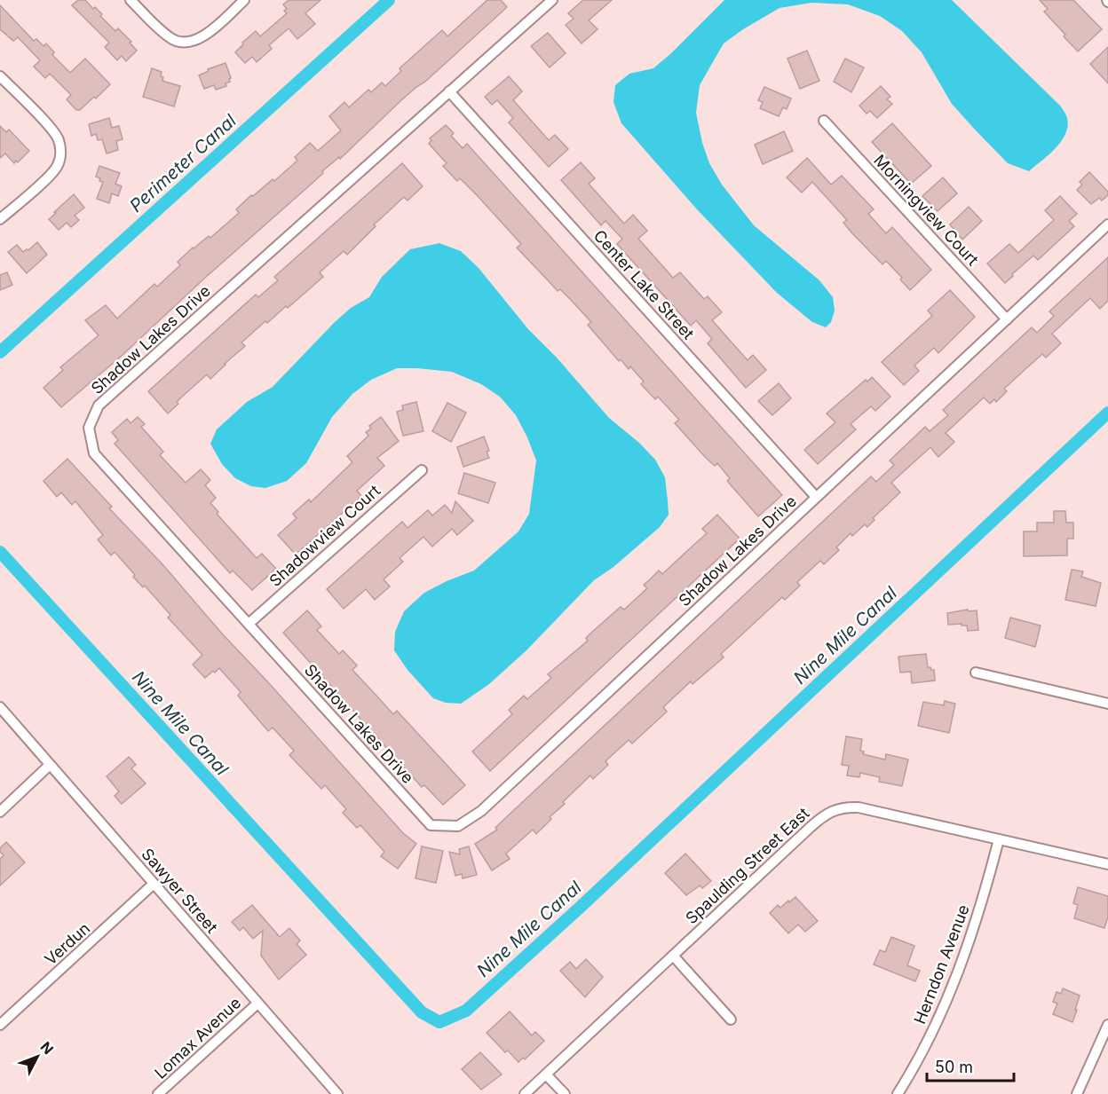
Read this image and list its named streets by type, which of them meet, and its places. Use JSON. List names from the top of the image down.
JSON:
{
  "streets": {
    "street": [
      "Morningview Court",
      "Center Lake Street",
      "Shadow Lakes Drive",
      "Shadowview Court",
      "Spaulding Street East",
      "Sawyer Street",
      "Verdun",
      "Herndon Avenue",
      "Lomax Avenue"
    ]
  },
  "crossings": [
    ["Morningview Court", "Shadow Lakes Drive"],
    ["Center Lake Street", "Shadow Lakes Drive"],
    ["Shadow Lakes Drive", "Shadowview Court"],
    ["Spaulding Street East", "Herndon Avenue"],
    ["Sawyer Street", "Verdun"],
    ["Sawyer Street", "Lomax Avenue"]
  ],
  "water": ["Perimeter Canal", "Nine Mile Canal"],
  "scale_bar": "50 m",
  "north": "top right"
}
